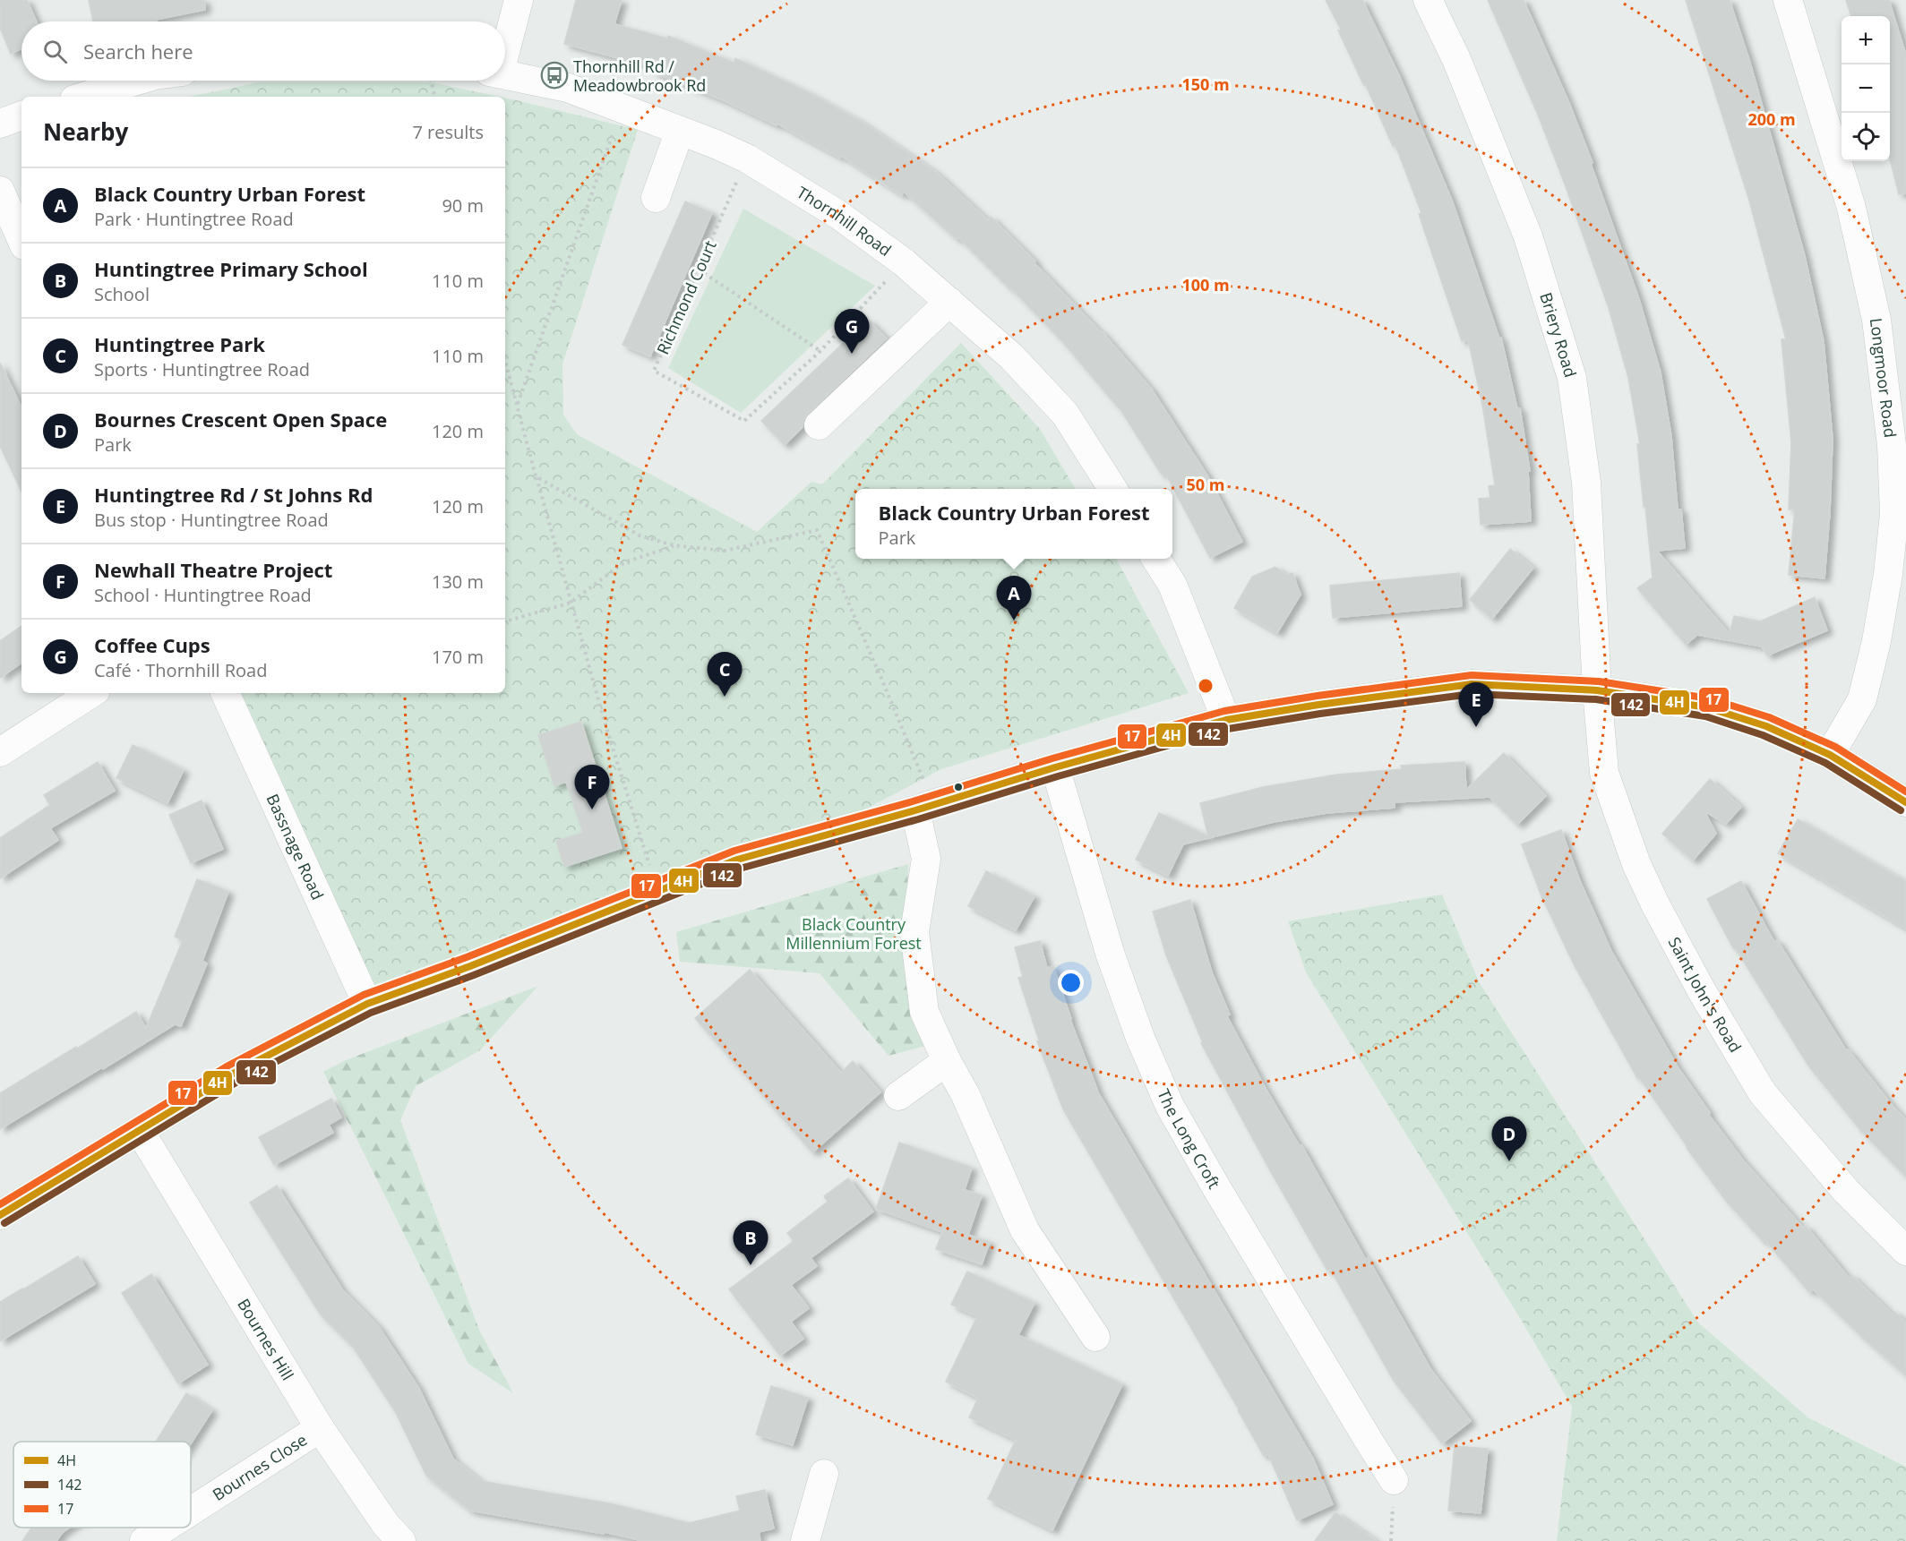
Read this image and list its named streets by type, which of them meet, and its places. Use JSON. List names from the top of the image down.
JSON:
{
  "streets": {
    "street": [
      "Thornhill Road",
      "Briery Road",
      "Longmoor Road",
      "Bassnage Road",
      "Saint John's Road",
      "The Long Croft",
      "Bournes Hill",
      "Bournes Close"
    ],
    "path": ["Richmond Court"]
  },
  "crossings": [
    ["Thornhill Road", "Richmond Court"],
    ["Briery Road", "Saint John's Road"],
    ["Bournes Hill", "Bournes Close"]
  ],
  "parks": ["Black Country Millennium Forest"],
  "places": {
    "bus stop": ["Thornhill Rd / Meadowbrook Rd"]
  },
  "lines": ["transit line 17", "transit line 4H", "transit line 142"],
  "legend": ["4H", "142", "17"],
  "page": {
    "map_buttons": ["+", "−"],
    "search": "Search here",
    "heading": ["Nearby", "7 results"],
    "list": [
      {
        "mark": "A",
        "name": "Black Country Urban Forest",
        "note": "Park · Huntingtree Road",
        "value": "90 m"
      },
      {
        "mark": "B",
        "name": "Huntingtree Primary School",
        "note": "School",
        "value": "110 m"
      },
      {
        "mark": "C",
        "name": "Huntingtree Park",
        "note": "Sports · Huntingtree Road",
        "value": "110 m"
      },
      {
        "mark": "D",
        "name": "Bournes Crescent Open Space",
        "note": "Park",
        "value": "120 m"
      },
      {
        "mark": "E",
        "name": "Huntingtree Rd / St Johns Rd",
        "note": "Bus stop · Huntingtree Road",
        "value": "120 m"
      },
      {
        "mark": "F",
        "name": "Newhall Theatre Project",
        "note": "School · Huntingtree Road",
        "value": "130 m"
      },
      {
        "mark": "G",
        "name": "Coffee Cups",
        "note": "Café · Thornhill Road",
        "value": "170 m"
      }
    ],
    "pins": [
      "G",
      "A",
      "C",
      "E",
      "F",
      "D",
      "B"
    ],
    "popup": ["Black Country Urban Forest", "Park"]
  },
  "rings": [
    "150 m",
    "200 m",
    "100 m",
    "50 m"
  ]
}
